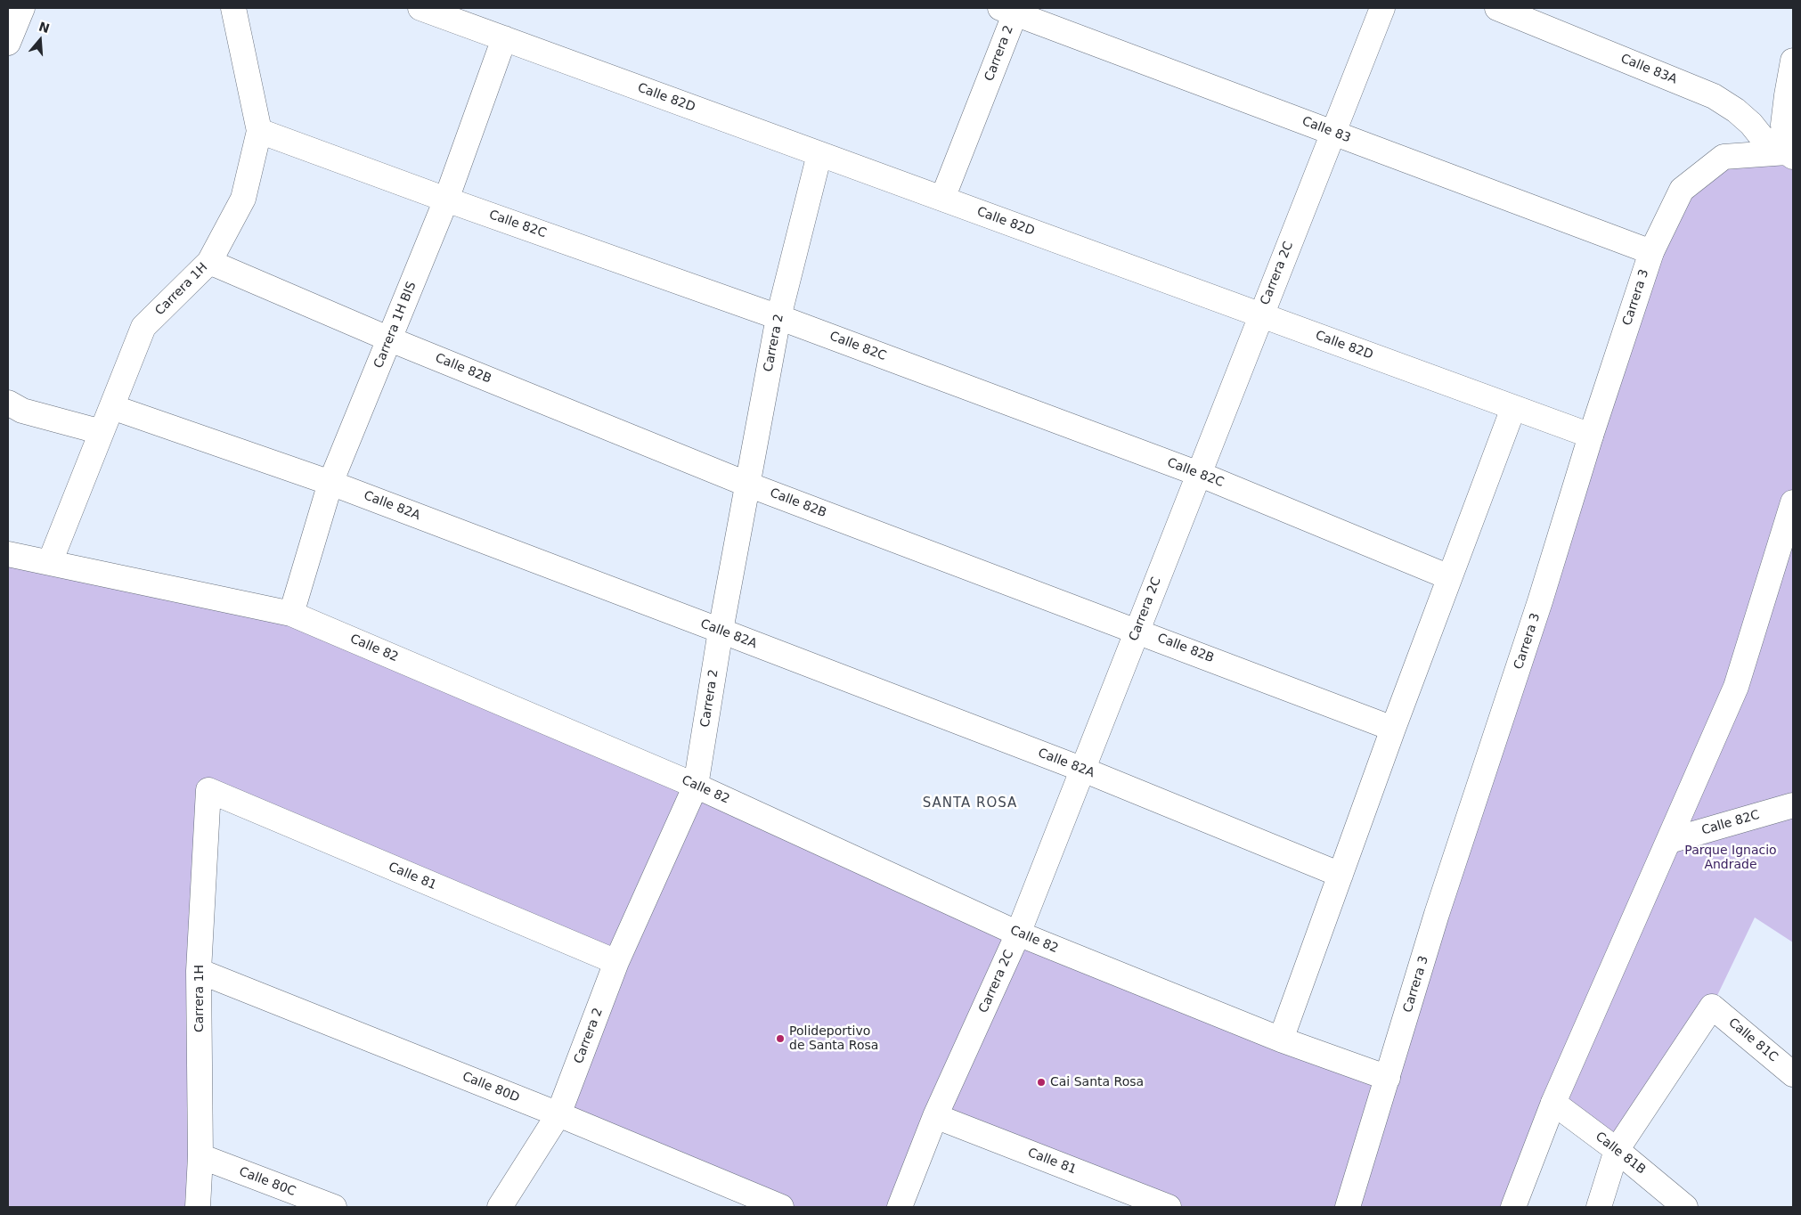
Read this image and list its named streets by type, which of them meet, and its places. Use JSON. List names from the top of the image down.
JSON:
{
  "streets": {
    "street": [
      "Carrera 2",
      "Calle 83A",
      "Calle 82D",
      "Calle 83",
      "Calle 82C",
      "Carrera 2C",
      "Carrera 1H",
      "Carrera 3",
      "Carrera 1H BIS",
      "Calle 82B",
      "Calle 82A",
      "Calle 82",
      "Calle 81",
      "Calle 81C",
      "Calle 80D",
      "Calle 81B",
      "Calle 80C"
    ]
  },
  "crossings": [
    ["Carrera 2", "Calle 82D"],
    ["Carrera 2", "Calle 83"],
    ["Carrera 2", "Calle 82C"],
    ["Carrera 2", "Calle 82B"],
    ["Carrera 2", "Calle 82A"],
    ["Carrera 2", "Calle 82"],
    ["Carrera 2", "Calle 81"],
    ["Carrera 2", "Calle 80D"],
    ["Calle 83A", "Carrera 3"],
    ["Calle 82D", "Carrera 2C"],
    ["Calle 82D", "Carrera 3"],
    ["Calle 82D", "Carrera 1H BIS"],
    ["Calle 83", "Carrera 2C"],
    ["Calle 83", "Carrera 3"],
    ["Calle 82C", "Carrera 2C"],
    ["Calle 82C", "Carrera 1H"],
    ["Calle 82C", "Carrera 1H BIS"],
    ["Carrera 2C", "Calle 82B"],
    ["Carrera 2C", "Calle 82A"],
    ["Carrera 2C", "Calle 82"],
    ["Carrera 2C", "Calle 81"],
    ["Carrera 1H", "Calle 82B"],
    ["Carrera 1H", "Calle 82A"],
    ["Carrera 1H", "Calle 82"],
    ["Carrera 1H", "Calle 81"],
    ["Carrera 1H", "Calle 80D"],
    ["Carrera 1H", "Calle 80C"],
    ["Carrera 3", "Calle 82"],
    ["Carrera 1H BIS", "Calle 82B"],
    ["Carrera 1H BIS", "Calle 82A"],
    ["Carrera 1H BIS", "Calle 82"],
    ["Calle 81C", "Calle 81B"]
  ],
  "districts": ["SANTA ROSA"],
  "parks": ["Parque Ignacio Andrade"],
  "places": ["Polideportivo de Santa Rosa", "Cai Santa Rosa"],
  "north": "top"
}
